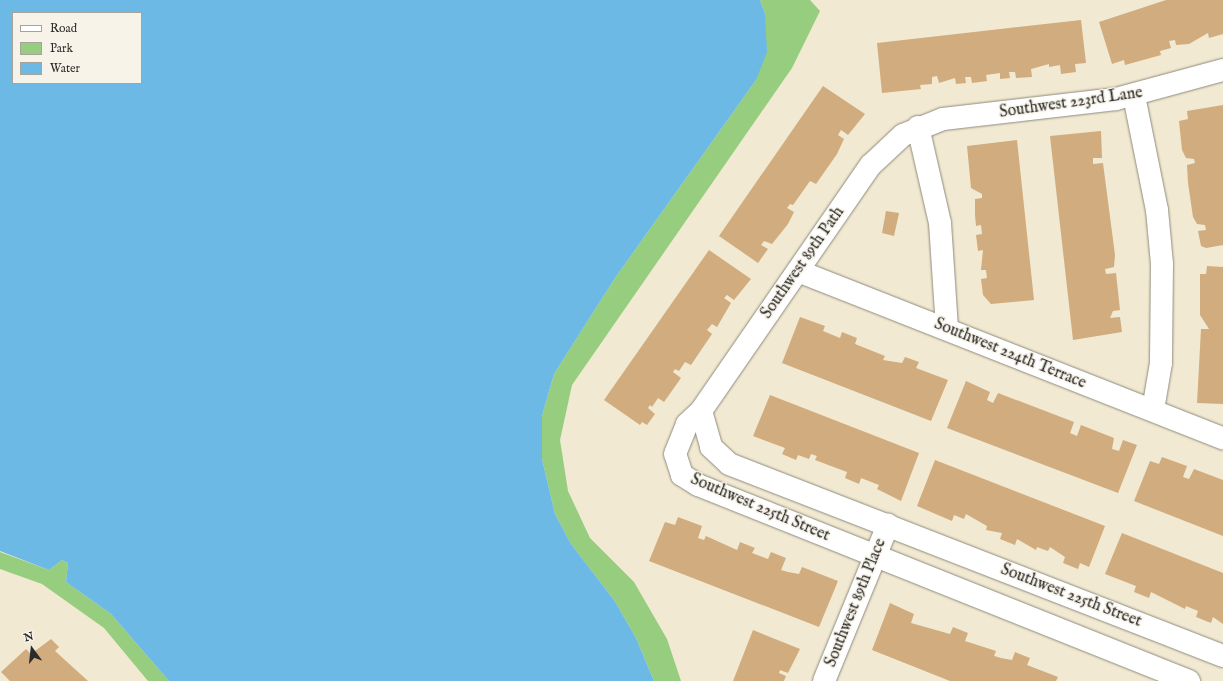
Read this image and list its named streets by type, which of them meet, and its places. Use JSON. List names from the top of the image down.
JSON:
{
  "streets": {
    "street": [
      "Southwest 223rd Lane",
      "Southwest 89th Path",
      "Southwest 224th Terrace",
      "Southwest 225th Street",
      "Southwest 89th Place"
    ]
  },
  "crossings": [
    ["Southwest 223rd Lane", "Southwest 89th Path"],
    ["Southwest 89th Path", "Southwest 224th Terrace"],
    ["Southwest 89th Path", "Southwest 225th Street"],
    ["Southwest 225th Street", "Southwest 89th Place"]
  ],
  "legend": ["Road", "Park", "Water"],
  "north": "top"
}
